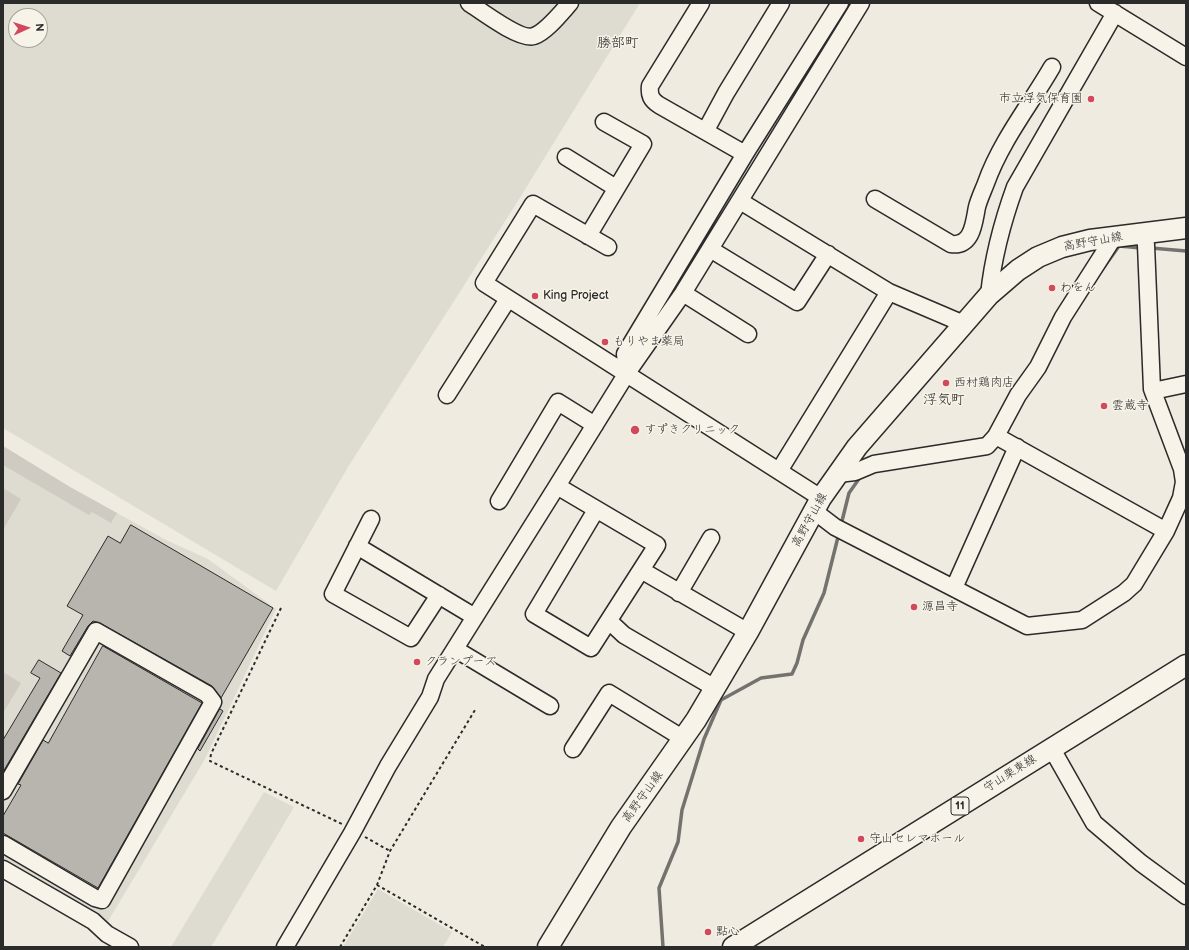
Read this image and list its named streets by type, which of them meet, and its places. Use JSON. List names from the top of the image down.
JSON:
{
  "streets": {
    "main road": ["高野守山線", "守山栗東線", "11"]
  },
  "districts": ["勝部町", "浮気町"],
  "places": [
    "市立浮気保育園",
    "わをん",
    "King Project",
    "もりやま薬局",
    "西村鶏肉店",
    "雲蔵寺",
    "すずきクリニック",
    "源昌寺",
    "クランプーズ",
    "守山セレマホール",
    "點心"
  ],
  "north": "right"
}
